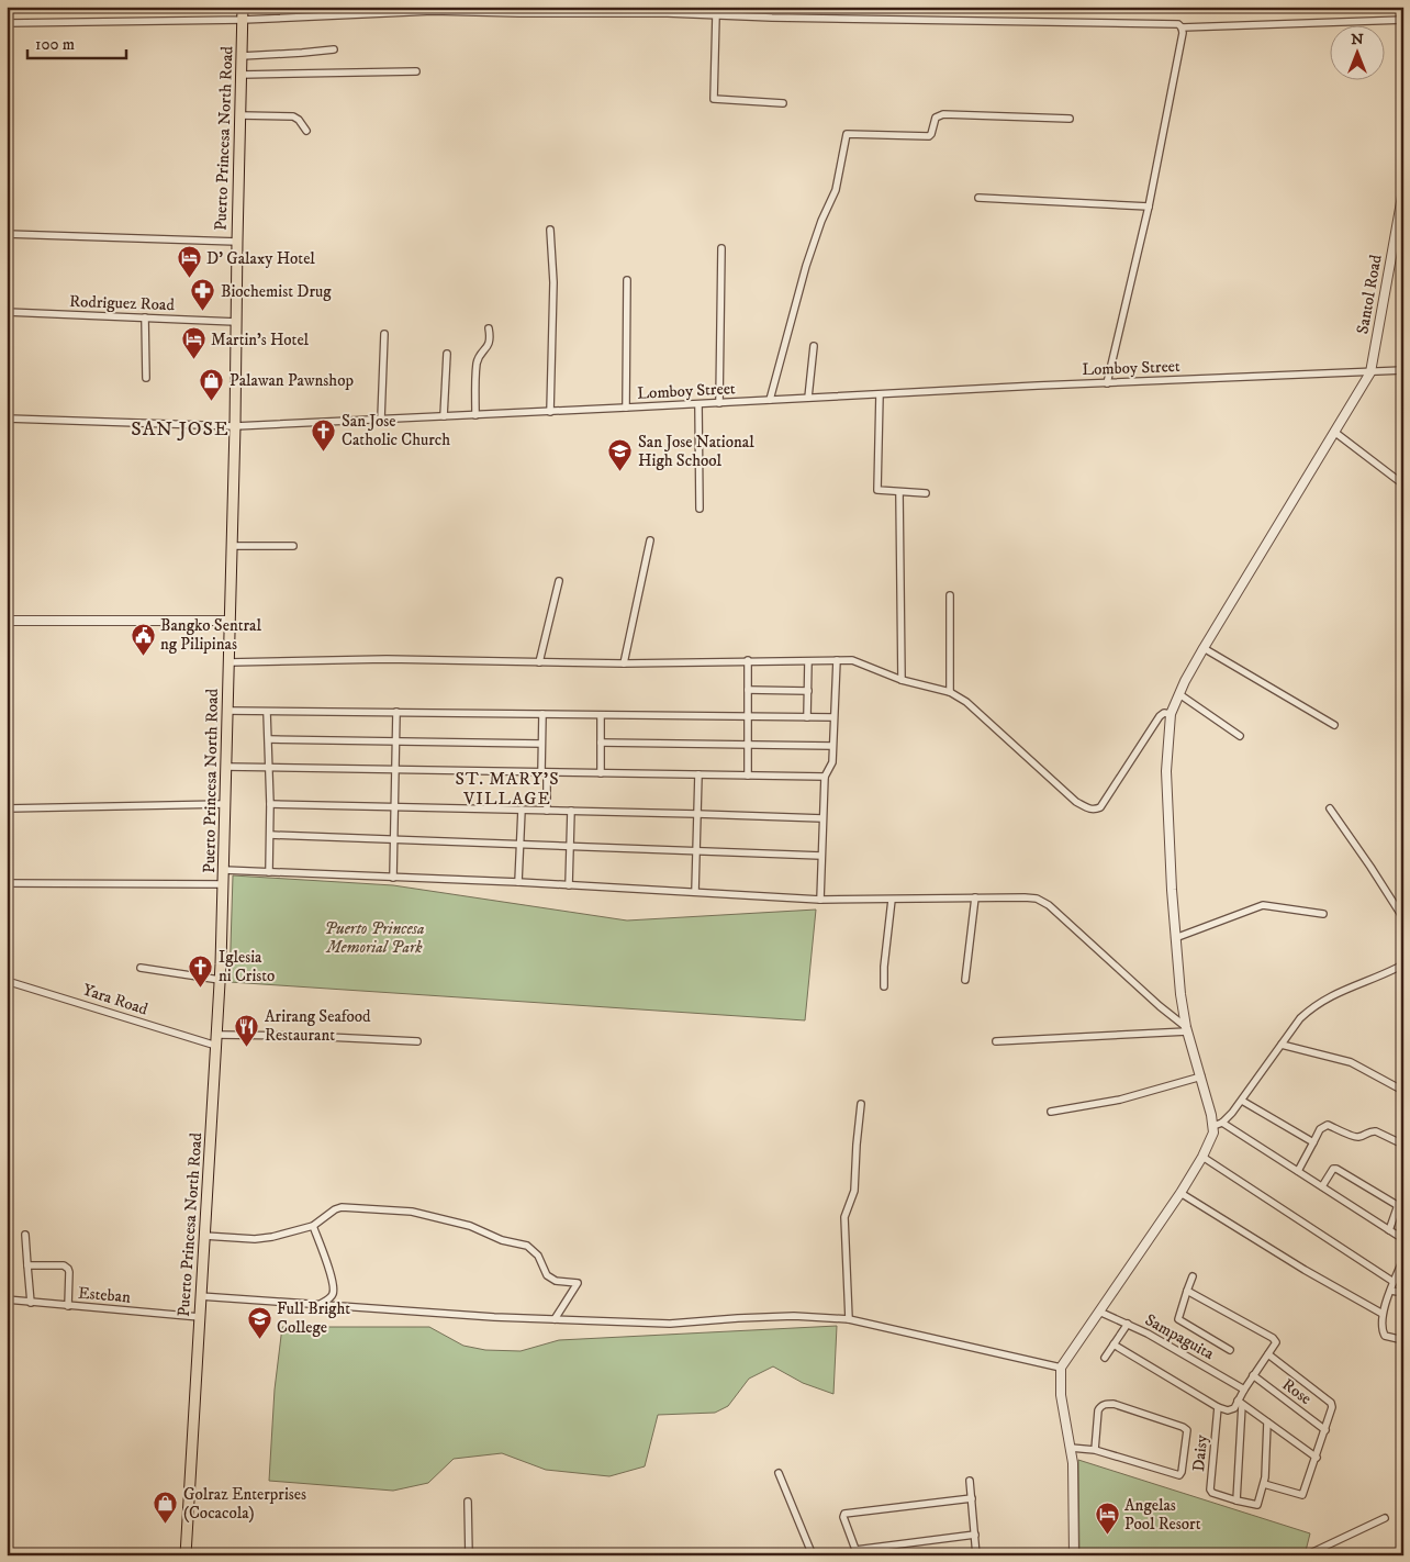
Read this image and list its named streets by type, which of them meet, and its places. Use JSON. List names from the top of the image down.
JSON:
{
  "streets": {
    "main road": ["Puerto Princesa North Road"],
    "street": [
      "Santol Road",
      "Rodriguez Road",
      "Lomboy Street",
      "Yara Road",
      "Esteban",
      "Sampaguita",
      "Rose",
      "Daisy"
    ]
  },
  "crossings": [
    ["Puerto Princesa North Road", "Rodriguez Road"],
    ["Puerto Princesa North Road", "Lomboy Street"],
    ["Puerto Princesa North Road", "Yara Road"],
    ["Puerto Princesa North Road", "Esteban"],
    ["Santol Road", "Lomboy Street"]
  ],
  "districts": ["SAN JOSE", "ST. MARY'S VILLAGE"],
  "parks": ["Puerto Princesa Memorial Park"],
  "places": {
    "hotel": ["D' Galaxy Hotel", "Martin's Hotel", "Angelas Pool Resort"],
    "pharmacy": ["Biochemist Drug"],
    "shop": ["Palawan Pawnshop", "Golraz Enterprises (Cocacola)"],
    "church": ["San Jose Catholic Church", "Iglesia ni Cristo"],
    "school or university": ["San Jose National High School", "Full Bright College"],
    "public building": ["Bangko Sentral ng Pilipinas"],
    "restaurant": ["Arirang Seafood Restaurant"]
  },
  "scale_bar": "100 m",
  "north": "top"
}
